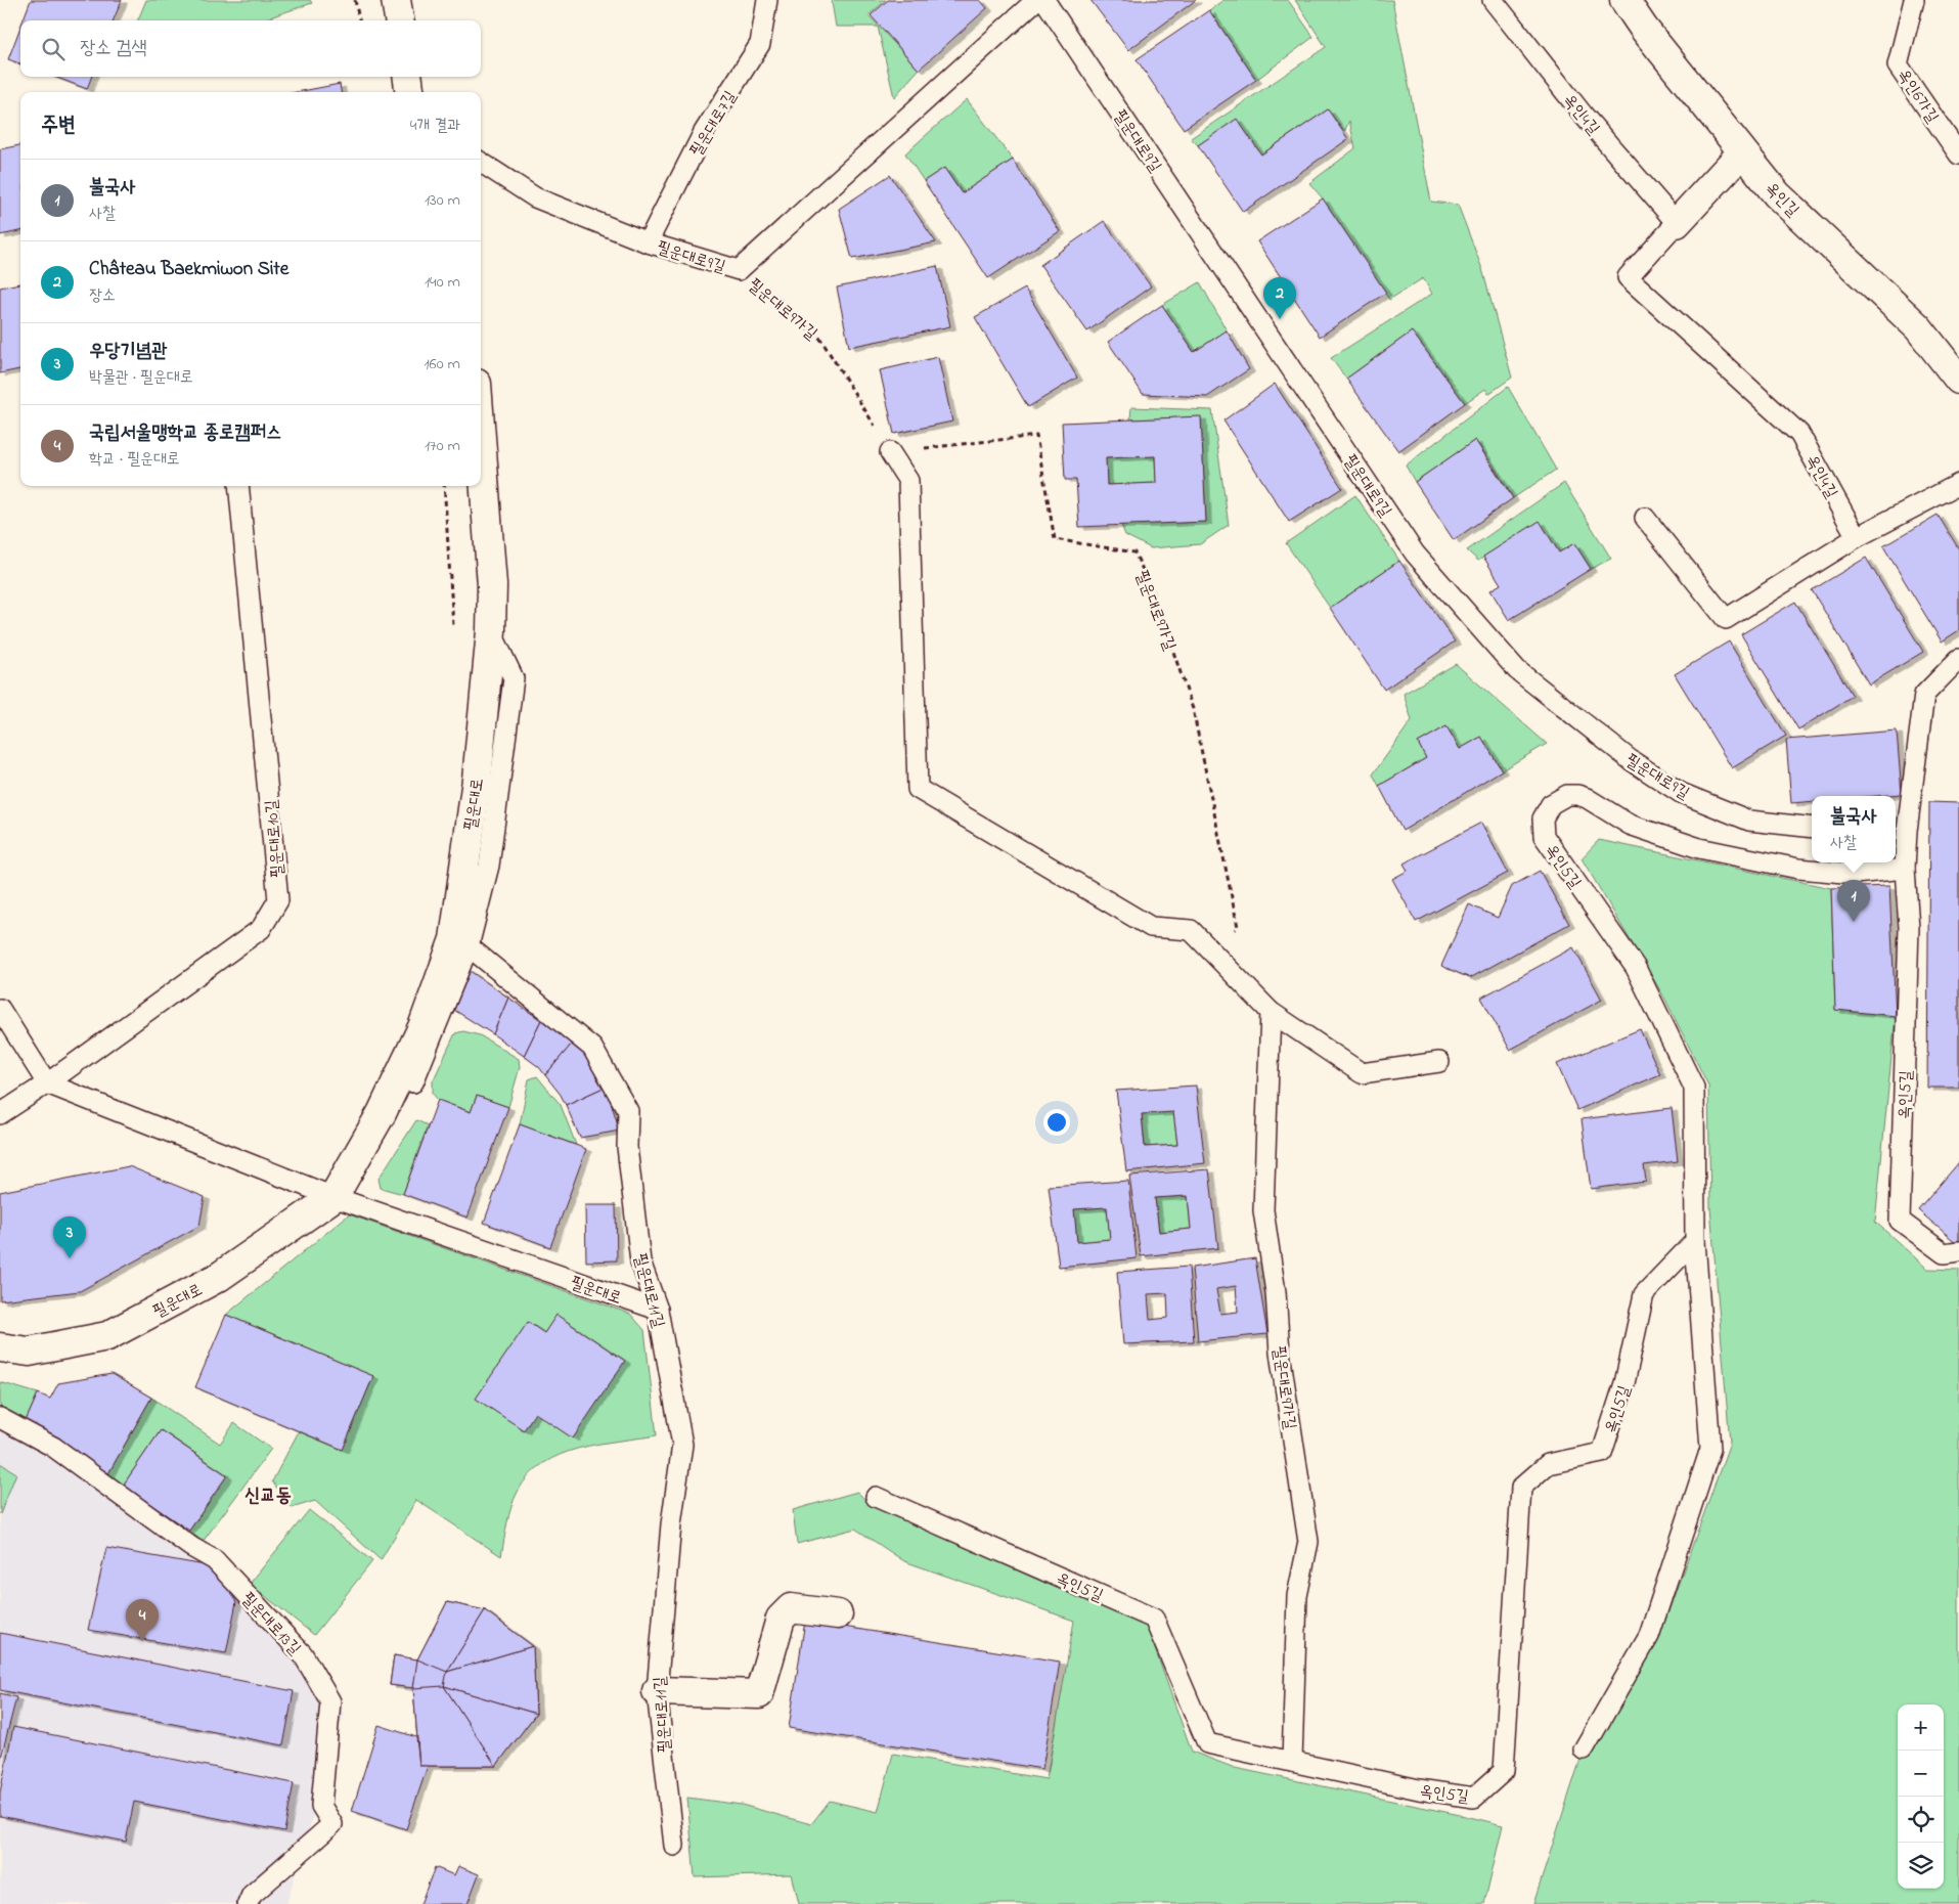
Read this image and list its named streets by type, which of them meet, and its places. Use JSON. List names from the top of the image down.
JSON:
{
  "streets": {
    "street": ["옥인4길", "옥인길", "필운대로"],
    "lane": [
      "옥인6가길",
      "필운대로7길",
      "필운대로9길",
      "필운대로9가길",
      "필운대로10길",
      "옥인5길",
      "필운대로11길",
      "필운대로13길"
    ]
  },
  "crossings": [
    ["옥인4길", "옥인길"],
    ["필운대로7길", "필운대로9길"],
    ["필운대로9길", "필운대로9가길"],
    ["필운대로9가길", "옥인5길"],
    ["필운대로", "필운대로10길"],
    ["필운대로", "필운대로11길"]
  ],
  "districts": ["신교동"],
  "page": {
    "search": "장소 검색",
    "heading": ["주변", "4개 결과"],
    "list": [
      {
        "mark": "1",
        "name": "불국사",
        "note": "사찰",
        "value": "130 m"
      },
      {
        "mark": "2",
        "name": "Château Baekmiwon Site",
        "note": "장소",
        "value": "140 m"
      },
      {
        "mark": "3",
        "name": "우당기념관",
        "note": "박물관 · 필운대로",
        "value": "160 m"
      },
      {
        "mark": "4",
        "name": "국립서울맹학교 종로캠퍼스",
        "note": "학교 · 필운대로",
        "value": "170 m"
      }
    ],
    "pins": [
      "2",
      "1",
      "3",
      "4"
    ],
    "popup": ["불국사", "사찰"],
    "map_buttons": ["+", "−"]
  }
}
